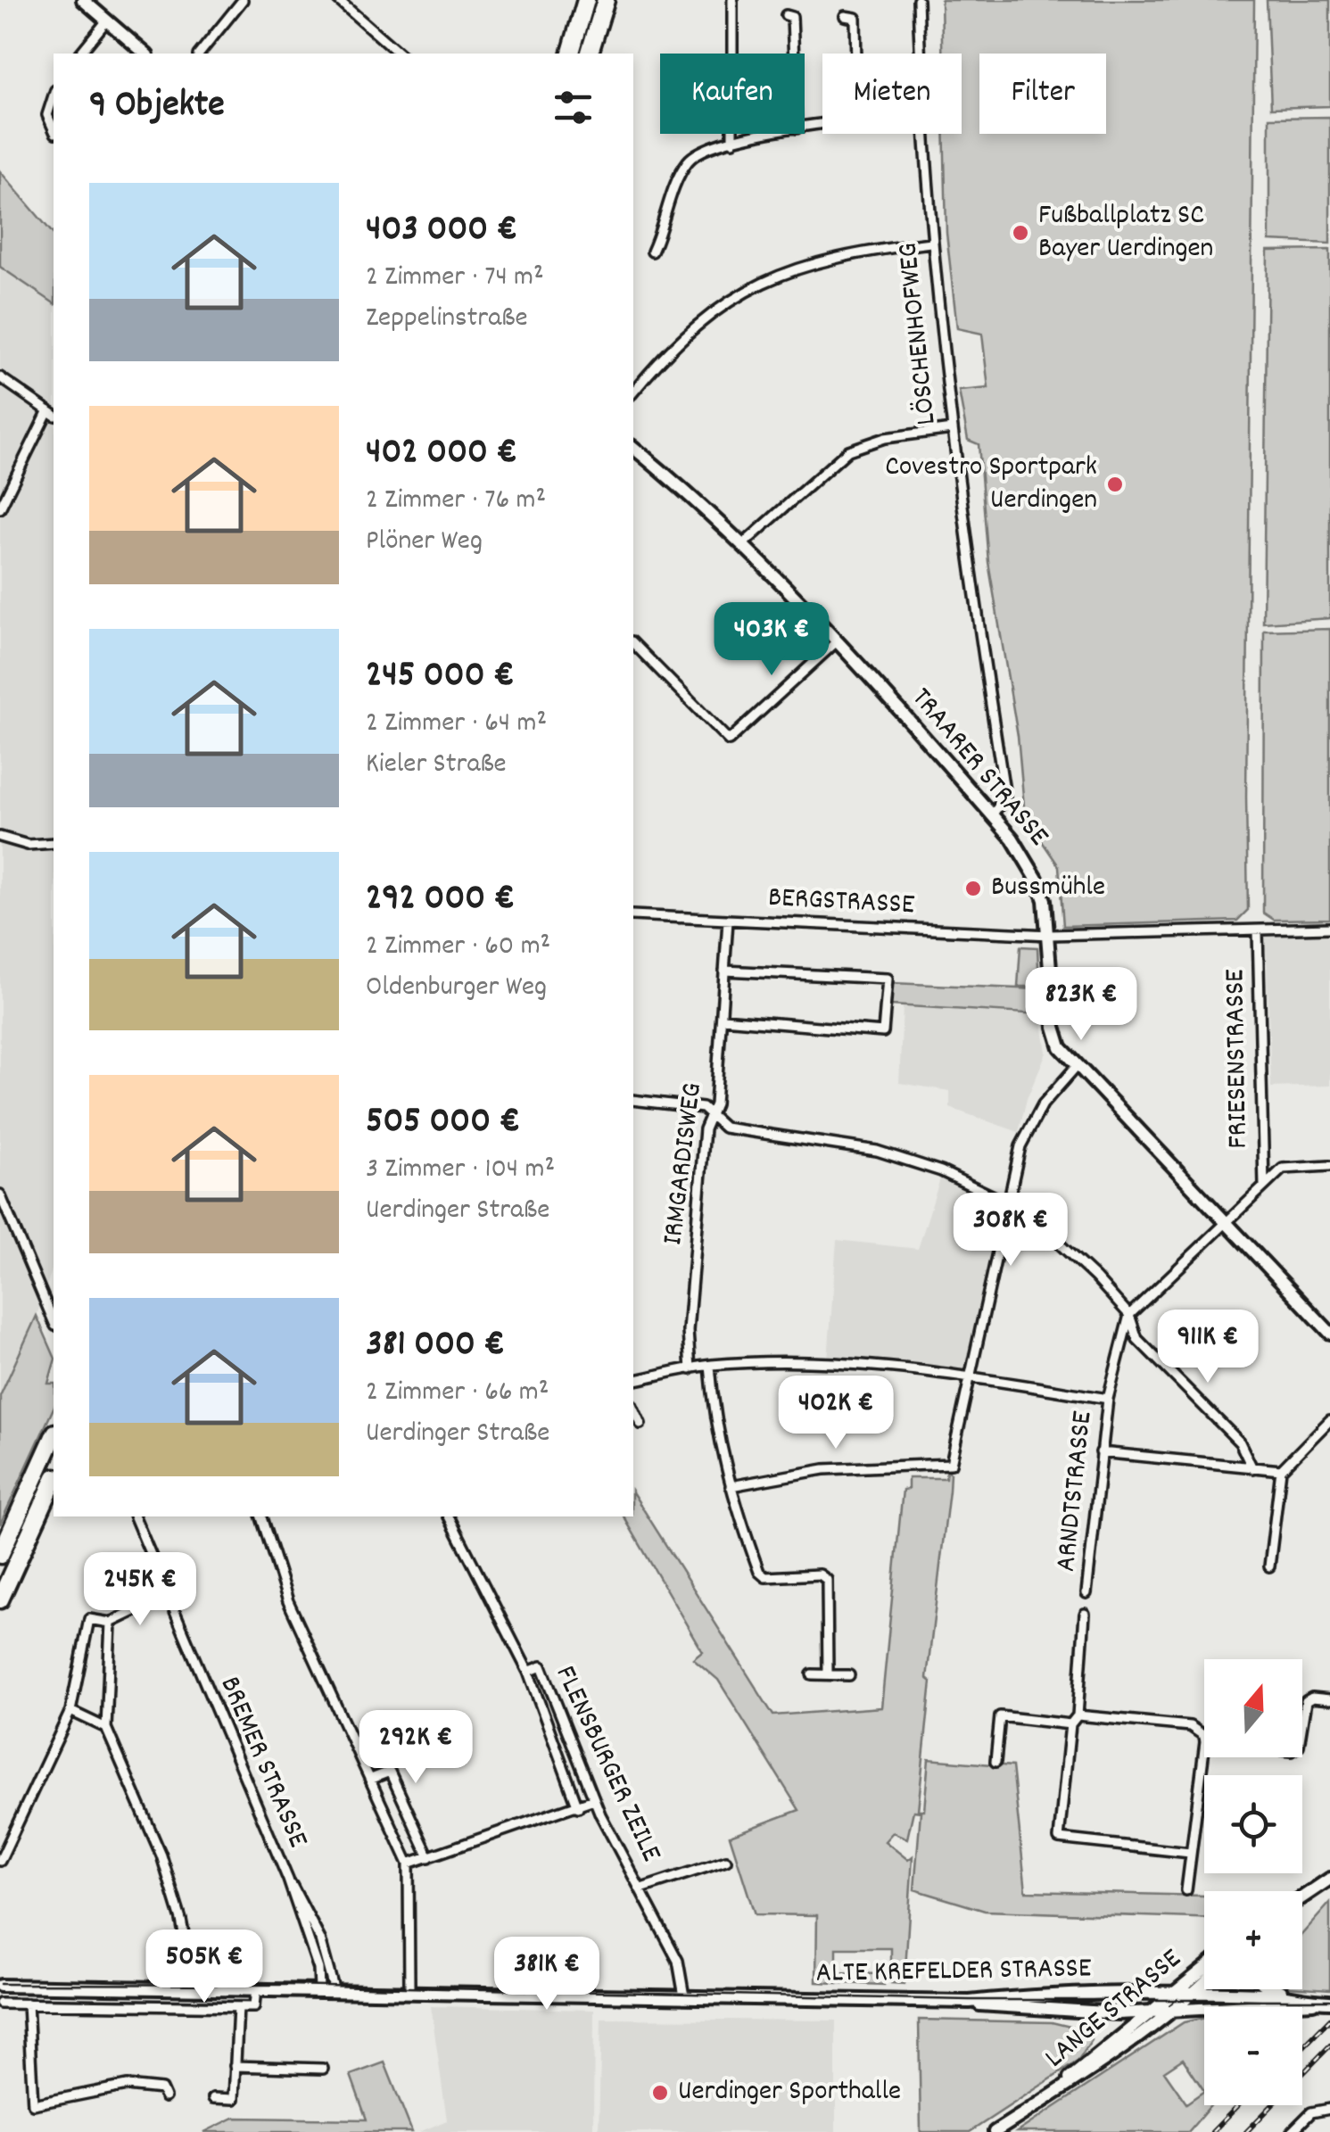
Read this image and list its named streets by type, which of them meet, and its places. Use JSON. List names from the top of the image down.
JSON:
{
  "streets": {
    "street": [
      "LÖSCHENHOFWEG",
      "TRAARER STRASSE",
      "BERGSTRASSE",
      "FRIESENSTRASSE",
      "IRMGARDISWEG",
      "ARNDTSTRASSE",
      "BREMER STRASSE",
      "FLENSBURGER ZEILE",
      "ALTE KREFELDER STRASSE",
      "LANGE STRASSE"
    ]
  },
  "crossings": [
    ["LÖSCHENHOFWEG", "TRAARER STRASSE"],
    ["TRAARER STRASSE", "BERGSTRASSE"],
    ["BERGSTRASSE", "FRIESENSTRASSE"],
    ["BERGSTRASSE", "IRMGARDISWEG"],
    ["BREMER STRASSE", "ALTE KREFELDER STRASSE"],
    ["FLENSBURGER ZEILE", "ALTE KREFELDER STRASSE"],
    ["ALTE KREFELDER STRASSE", "LANGE STRASSE"]
  ],
  "places": [
    "Fußballplatz SC Bayer Uerdingen",
    "Covestro Sportpark Uerdingen",
    "Bussmühle",
    "Uerdinger Sporthalle"
  ],
  "north": "top",
  "page": {
    "chip": ["Kaufen", "Mieten", "Filter"],
    "heading": "9 Objekte",
    "list": [
      {
        "name": "403 000 €",
        "note": "2 Zimmer · 74 m² · Zeppelinstraße"
      },
      {
        "name": "402 000 €",
        "note": "2 Zimmer · 76 m² · Plöner Weg"
      },
      {
        "name": "245 000 €",
        "note": "2 Zimmer · 64 m² · Kieler Straße"
      },
      {
        "name": "292 000 €",
        "note": "2 Zimmer · 60 m² · Oldenburger Weg"
      },
      {
        "name": "505 000 €",
        "note": "3 Zimmer · 104 m² · Uerdinger Straße"
      },
      {
        "name": "381 000 €",
        "note": "2 Zimmer · 66 m² · Uerdinger Straße"
      }
    ],
    "price": [
      "403K €",
      "823K €",
      "308K €",
      "911K €",
      "402K €",
      "245K €",
      "292K €",
      "505K €",
      "381K €"
    ],
    "map_buttons": ["+", "−"]
  }
}
